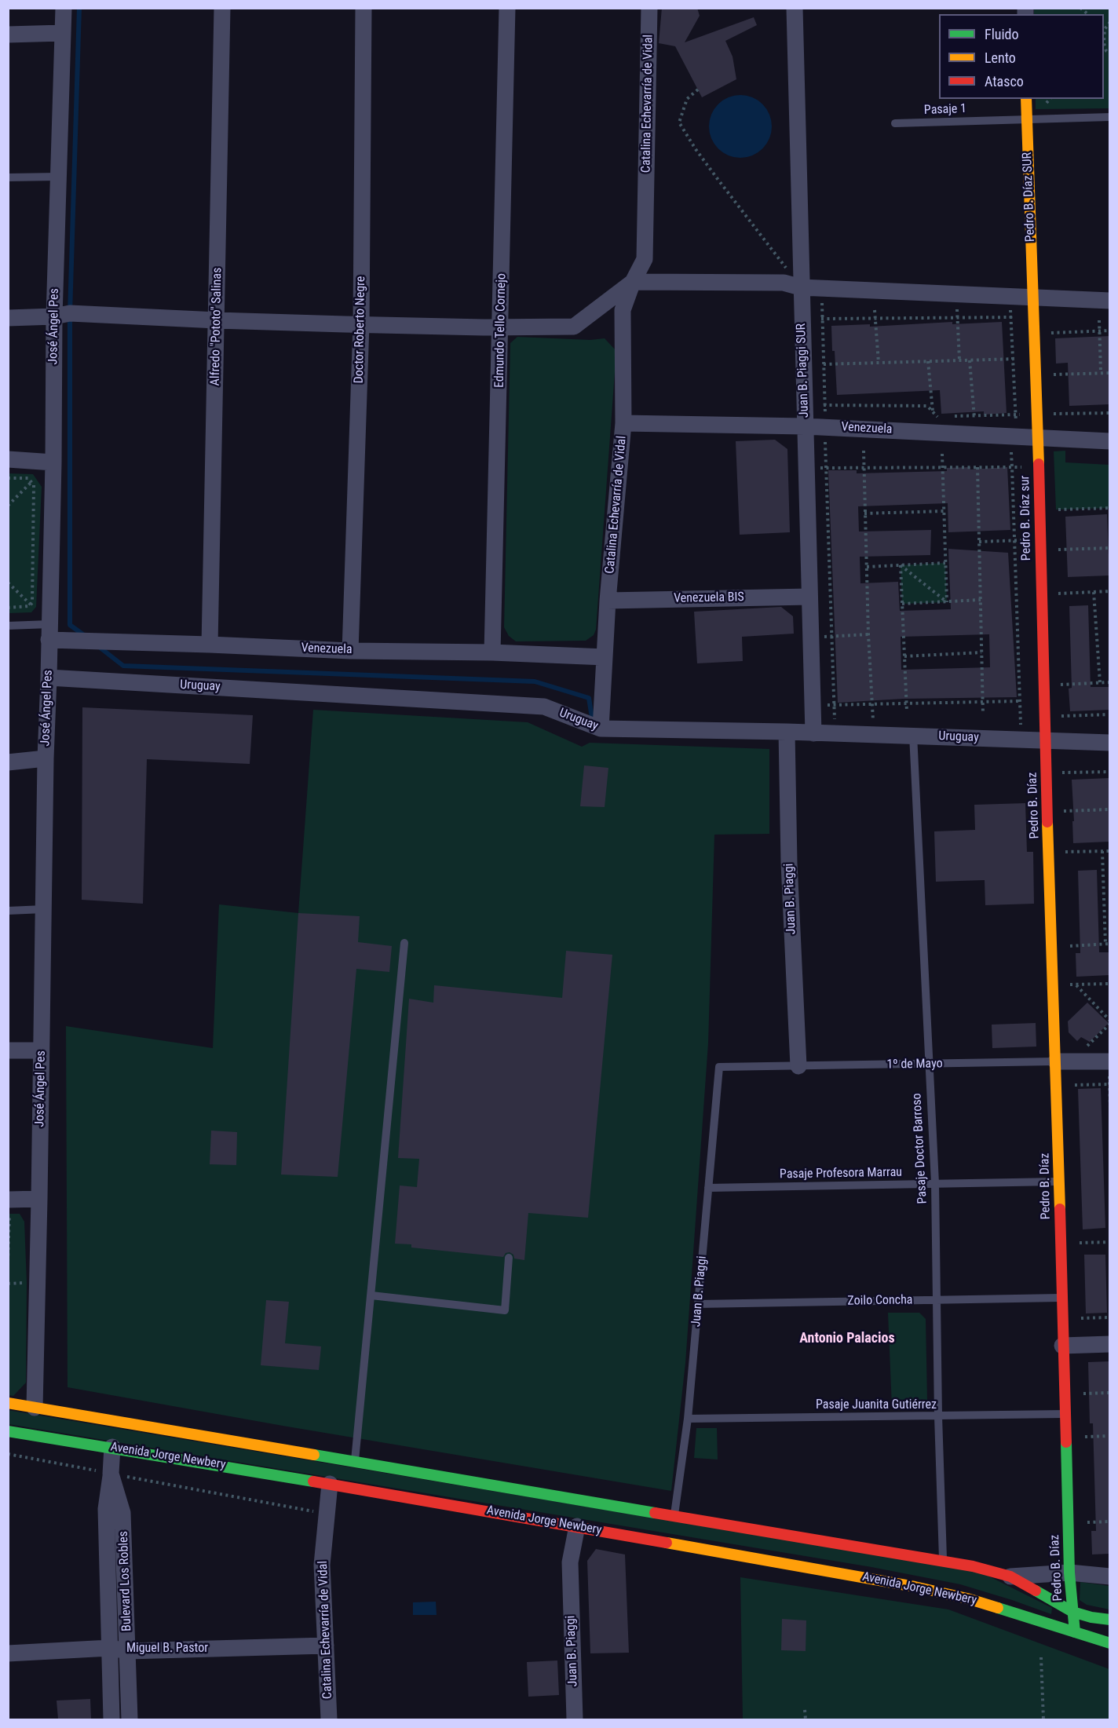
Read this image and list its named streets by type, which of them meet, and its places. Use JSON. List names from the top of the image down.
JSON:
{
  "streets": {
    "main road": [
      "Pedro B. Díaz SUR",
      "Pedro B. Díaz sur",
      "Pedro B. Díaz",
      "Avenida Jorge Newbery"
    ],
    "street": [
      "Catalina Echevarría de Vidal",
      "José Ángel Pes",
      "Alfredo \"Pototo\" Salinas",
      "Doctor Roberto Negre",
      "Edmundo Tello Cornejo",
      "Juan B. Piaggi SUR",
      "Venezuela",
      "Venezuela BIS",
      "Uruguay",
      "Juan B. Piaggi",
      "1º de Mayo",
      "Bulevard Los Robles",
      "Miguel B. Pastor"
    ],
    "lane": [
      "Pasaje 1",
      "Pasaje Doctor Barroso",
      "Pasaje Profesora Marrau",
      "Zoilo Concha",
      "Pasaje Juanita Gutiérrez"
    ]
  },
  "crossings": [
    ["Catalina Echevarría de Vidal", "Venezuela"],
    ["Catalina Echevarría de Vidal", "Venezuela BIS"],
    ["Catalina Echevarría de Vidal", "Uruguay"],
    ["Catalina Echevarría de Vidal", "Avenida Jorge Newbery"],
    ["Catalina Echevarría de Vidal", "Miguel B. Pastor"],
    ["Pasaje 1", "Pedro B. Díaz SUR"],
    ["Pedro B. Díaz SUR", "Pedro B. Díaz sur"],
    ["José Ángel Pes", "Venezuela"],
    ["José Ángel Pes", "Uruguay"],
    ["José Ángel Pes", "Avenida Jorge Newbery"],
    ["Alfredo \"Pototo\" Salinas", "Venezuela"],
    ["Doctor Roberto Negre", "Venezuela"],
    ["Edmundo Tello Cornejo", "Venezuela"],
    ["Juan B. Piaggi SUR", "Venezuela"],
    ["Juan B. Piaggi SUR", "Venezuela BIS"],
    ["Juan B. Piaggi SUR", "Uruguay"],
    ["Venezuela", "Pedro B. Díaz sur"],
    ["Pedro B. Díaz sur", "Uruguay"],
    ["Pedro B. Díaz sur", "Pedro B. Díaz"],
    ["Uruguay", "Pedro B. Díaz"],
    ["Uruguay", "Juan B. Piaggi"],
    ["Uruguay", "Pasaje Doctor Barroso"],
    ["Pedro B. Díaz", "1º de Mayo"],
    ["Pedro B. Díaz", "Pasaje Profesora Marrau"],
    ["Pedro B. Díaz", "Zoilo Concha"],
    ["Pedro B. Díaz", "Pasaje Juanita Gutiérrez"],
    ["Pedro B. Díaz", "Avenida Jorge Newbery"],
    ["Juan B. Piaggi", "1º de Mayo"],
    ["Juan B. Piaggi", "Pasaje Profesora Marrau"],
    ["Juan B. Piaggi", "Zoilo Concha"],
    ["Juan B. Piaggi", "Pasaje Juanita Gutiérrez"],
    ["Juan B. Piaggi", "Avenida Jorge Newbery"],
    ["1º de Mayo", "Pasaje Doctor Barroso"],
    ["Pasaje Doctor Barroso", "Pasaje Profesora Marrau"],
    ["Pasaje Doctor Barroso", "Zoilo Concha"],
    ["Pasaje Doctor Barroso", "Pasaje Juanita Gutiérrez"],
    ["Pasaje Doctor Barroso", "Avenida Jorge Newbery"],
    ["Avenida Jorge Newbery", "Bulevard Los Robles"],
    ["Bulevard Los Robles", "Miguel B. Pastor"]
  ],
  "districts": ["Antonio Palacios"],
  "legend": ["Fluido", "Lento", "Atasco"]
}
